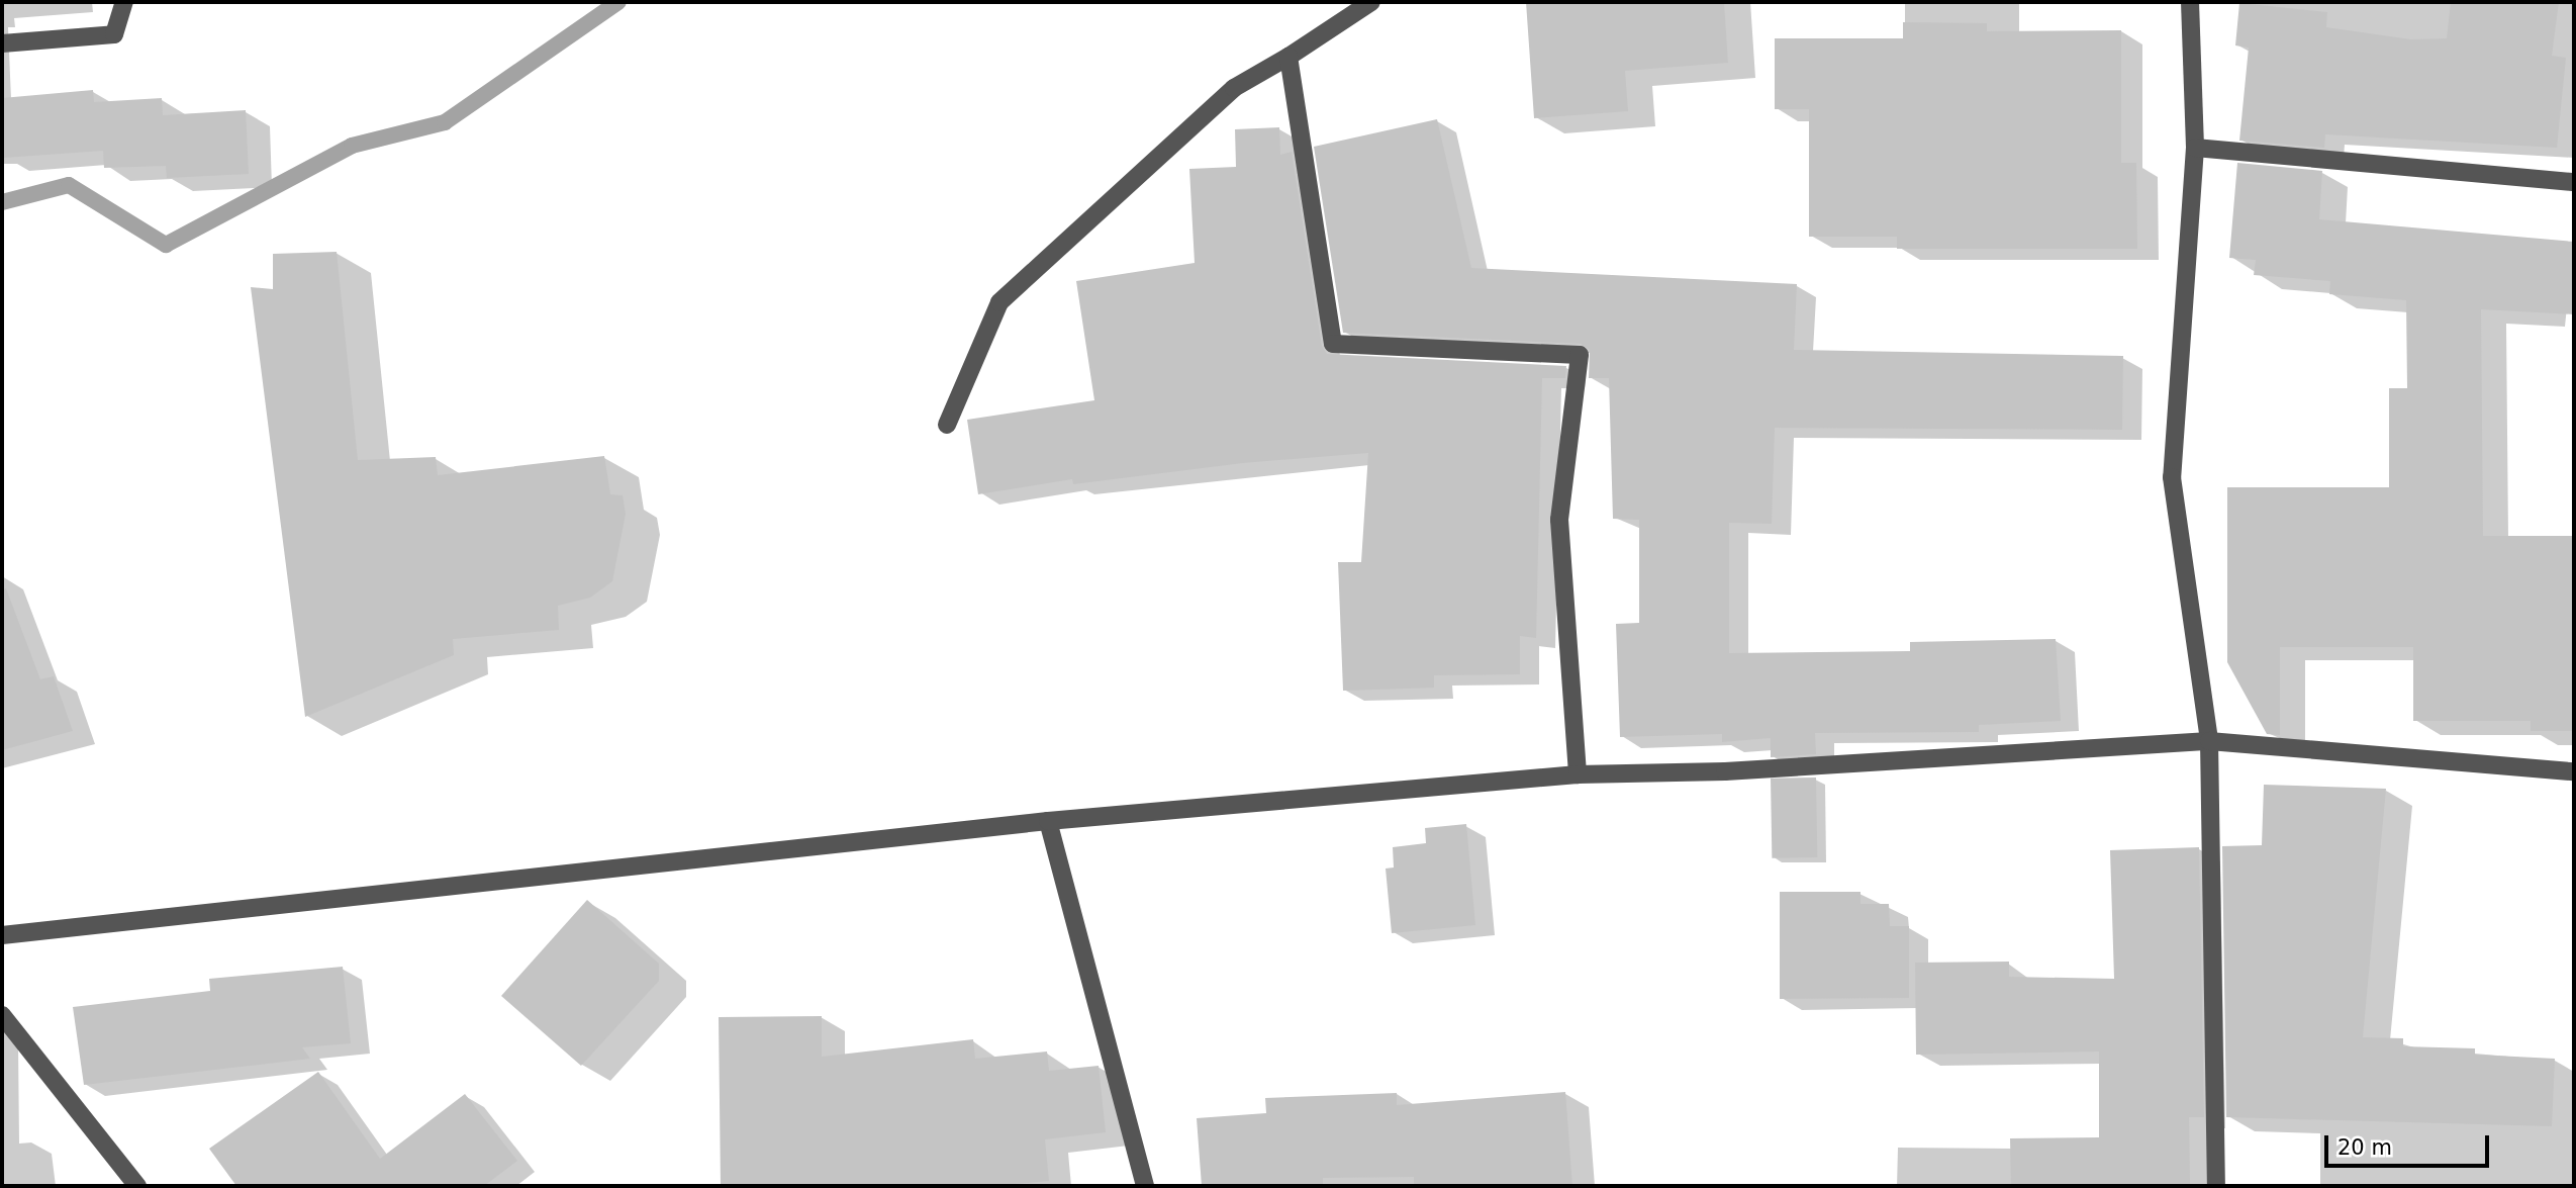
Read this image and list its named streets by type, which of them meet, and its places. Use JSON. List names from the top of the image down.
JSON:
{
  "scale_bar": "20 m"
}
